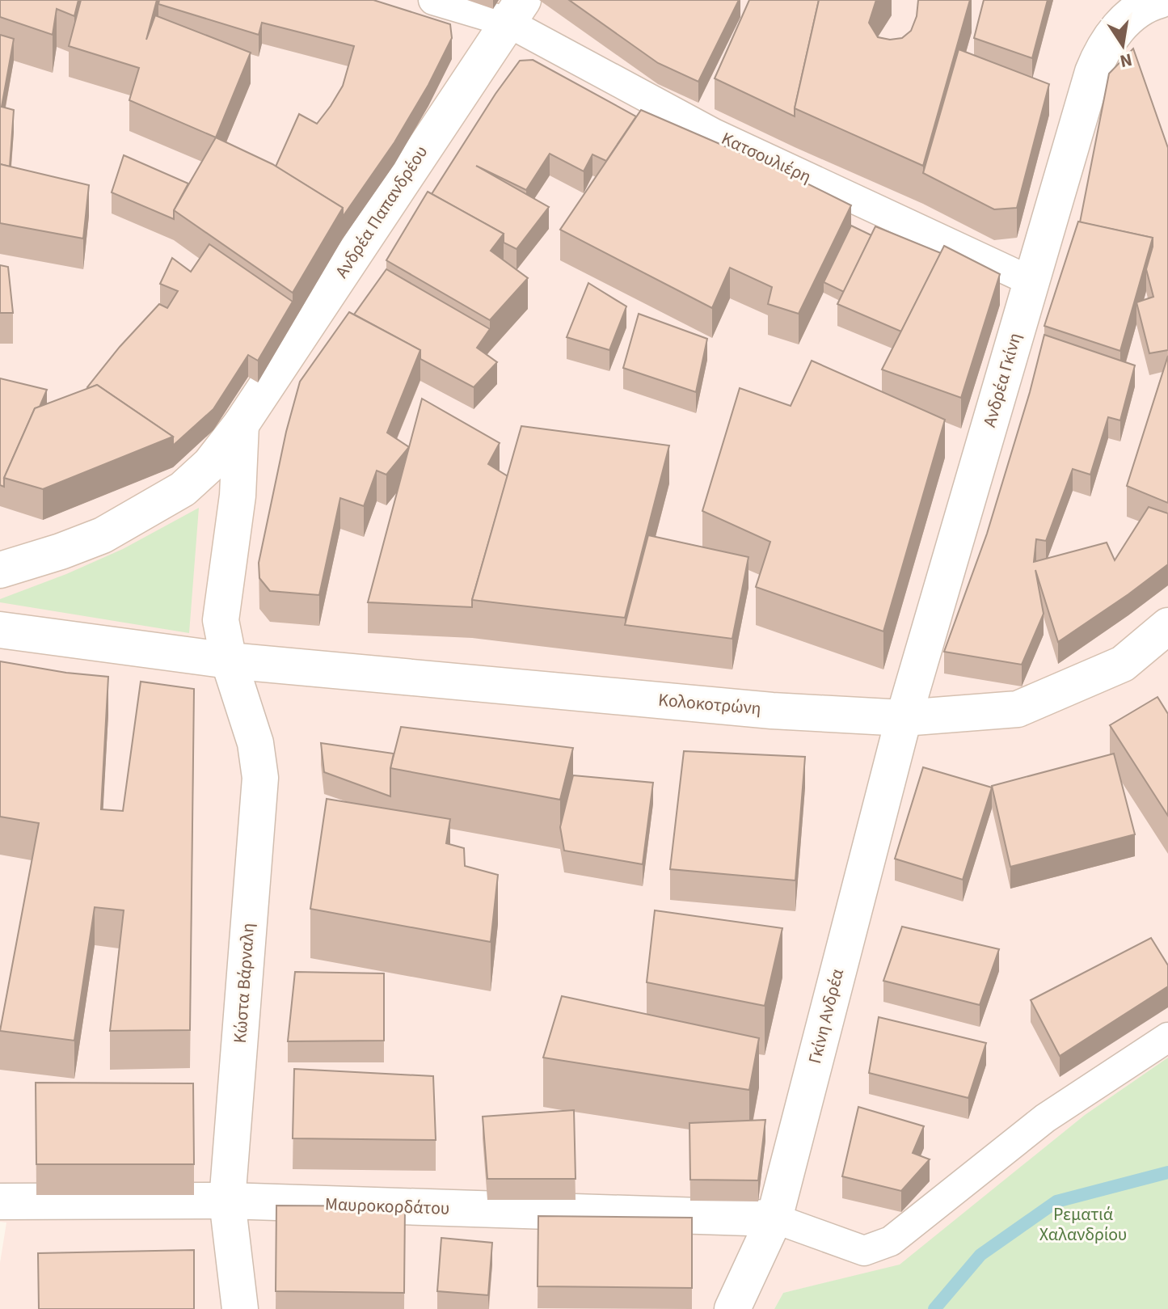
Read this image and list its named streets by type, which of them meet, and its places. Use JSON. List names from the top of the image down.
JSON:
{
  "streets": {
    "street": [
      "Κατσουλιέρη",
      "Ανδρέα Παπανδρέου",
      "Ανδρέα Γκίνη",
      "Κολοκοτρώνη",
      "Κώστα Βάρναλη",
      "Γκίνη Ανδρέα",
      "Μαυροκορδάτου"
    ]
  },
  "crossings": [
    ["Κατσουλιέρη", "Ανδρέα Παπανδρέου"],
    ["Κατσουλιέρη", "Ανδρέα Γκίνη"],
    ["Ανδρέα Παπανδρέου", "Κώστα Βάρναλη"],
    ["Ανδρέα Γκίνη", "Κολοκοτρώνη"],
    ["Ανδρέα Γκίνη", "Γκίνη Ανδρέα"],
    ["Κολοκοτρώνη", "Κώστα Βάρναλη"],
    ["Κολοκοτρώνη", "Γκίνη Ανδρέα"],
    ["Κώστα Βάρναλη", "Μαυροκορδάτου"],
    ["Γκίνη Ανδρέα", "Μαυροκορδάτου"]
  ],
  "parks": ["Ρεματιά Χαλανδρίου"],
  "north": "bottom"
}
